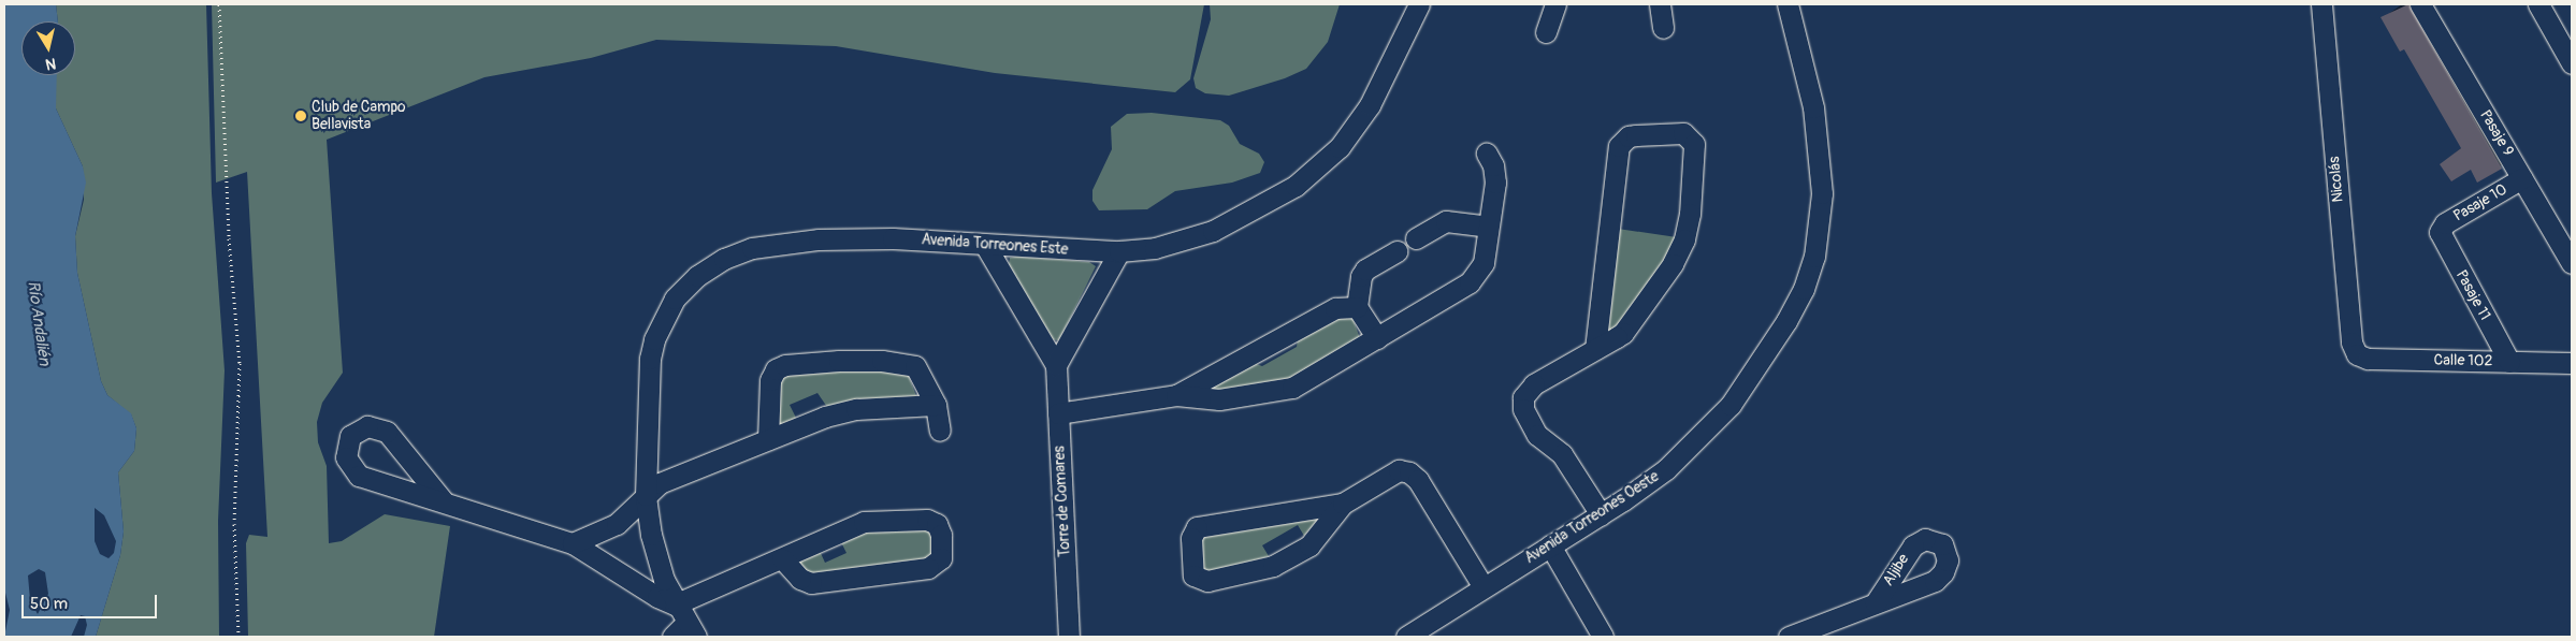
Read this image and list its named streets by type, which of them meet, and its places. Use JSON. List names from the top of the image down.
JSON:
{
  "streets": {
    "street": [
      "Pasaje 9",
      "Nicolás",
      "Pasaje 10",
      "Avenida Torreones Este",
      "Pasaje 11",
      "Calle 102",
      "Torre de Comares",
      "Avenida Torreones Oeste",
      "Aljibe"
    ]
  },
  "crossings": [
    ["Pasaje 9", "Pasaje 10"],
    ["Nicolás", "Calle 102"],
    ["Pasaje 10", "Pasaje 11"],
    ["Avenida Torreones Este", "Torre de Comares"],
    ["Pasaje 11", "Calle 102"]
  ],
  "water": ["Río Andalién"],
  "places": ["Club de Campo Bellavista"],
  "scale_bar": "50 m",
  "north": "bottom"
}
